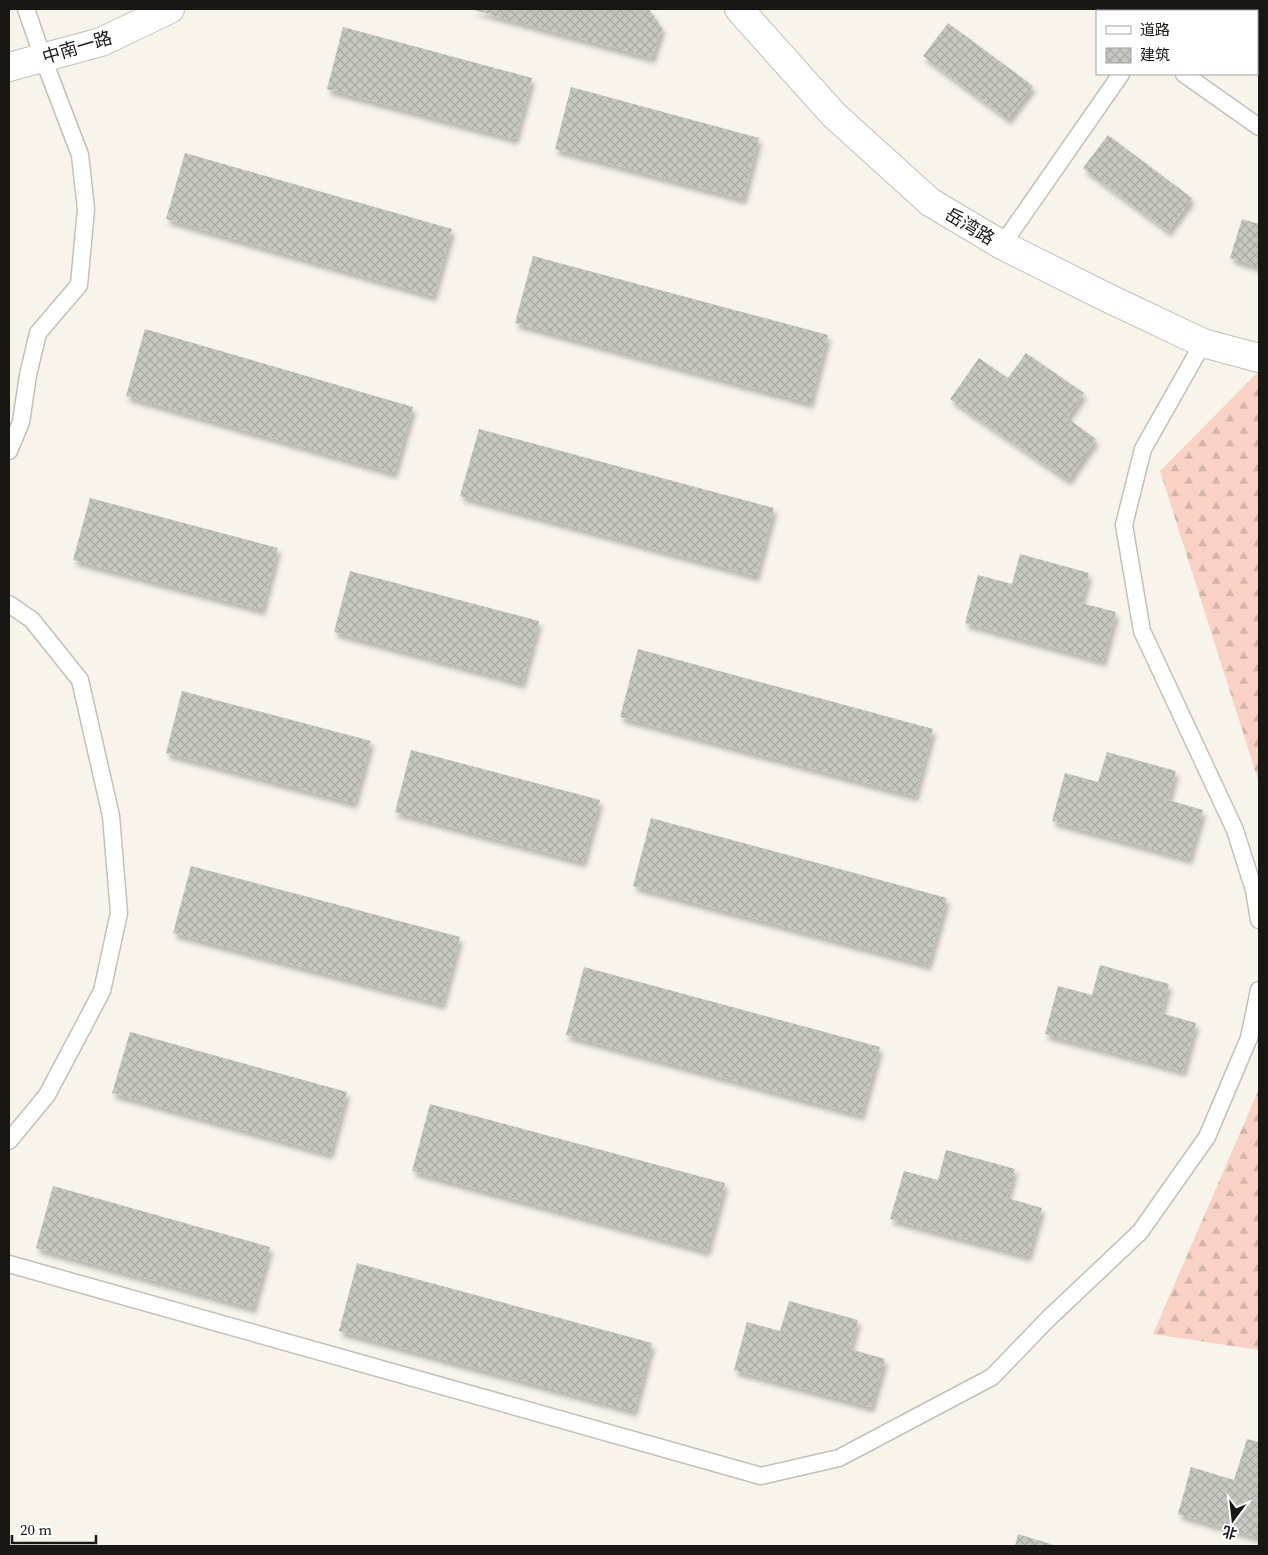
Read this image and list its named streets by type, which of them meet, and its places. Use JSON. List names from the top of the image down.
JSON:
{
  "streets": {
    "street": ["中南一路", "岳湾路"]
  },
  "legend": ["道路", "建筑"],
  "scale_bar": "20 m",
  "north": "bottom"
}
